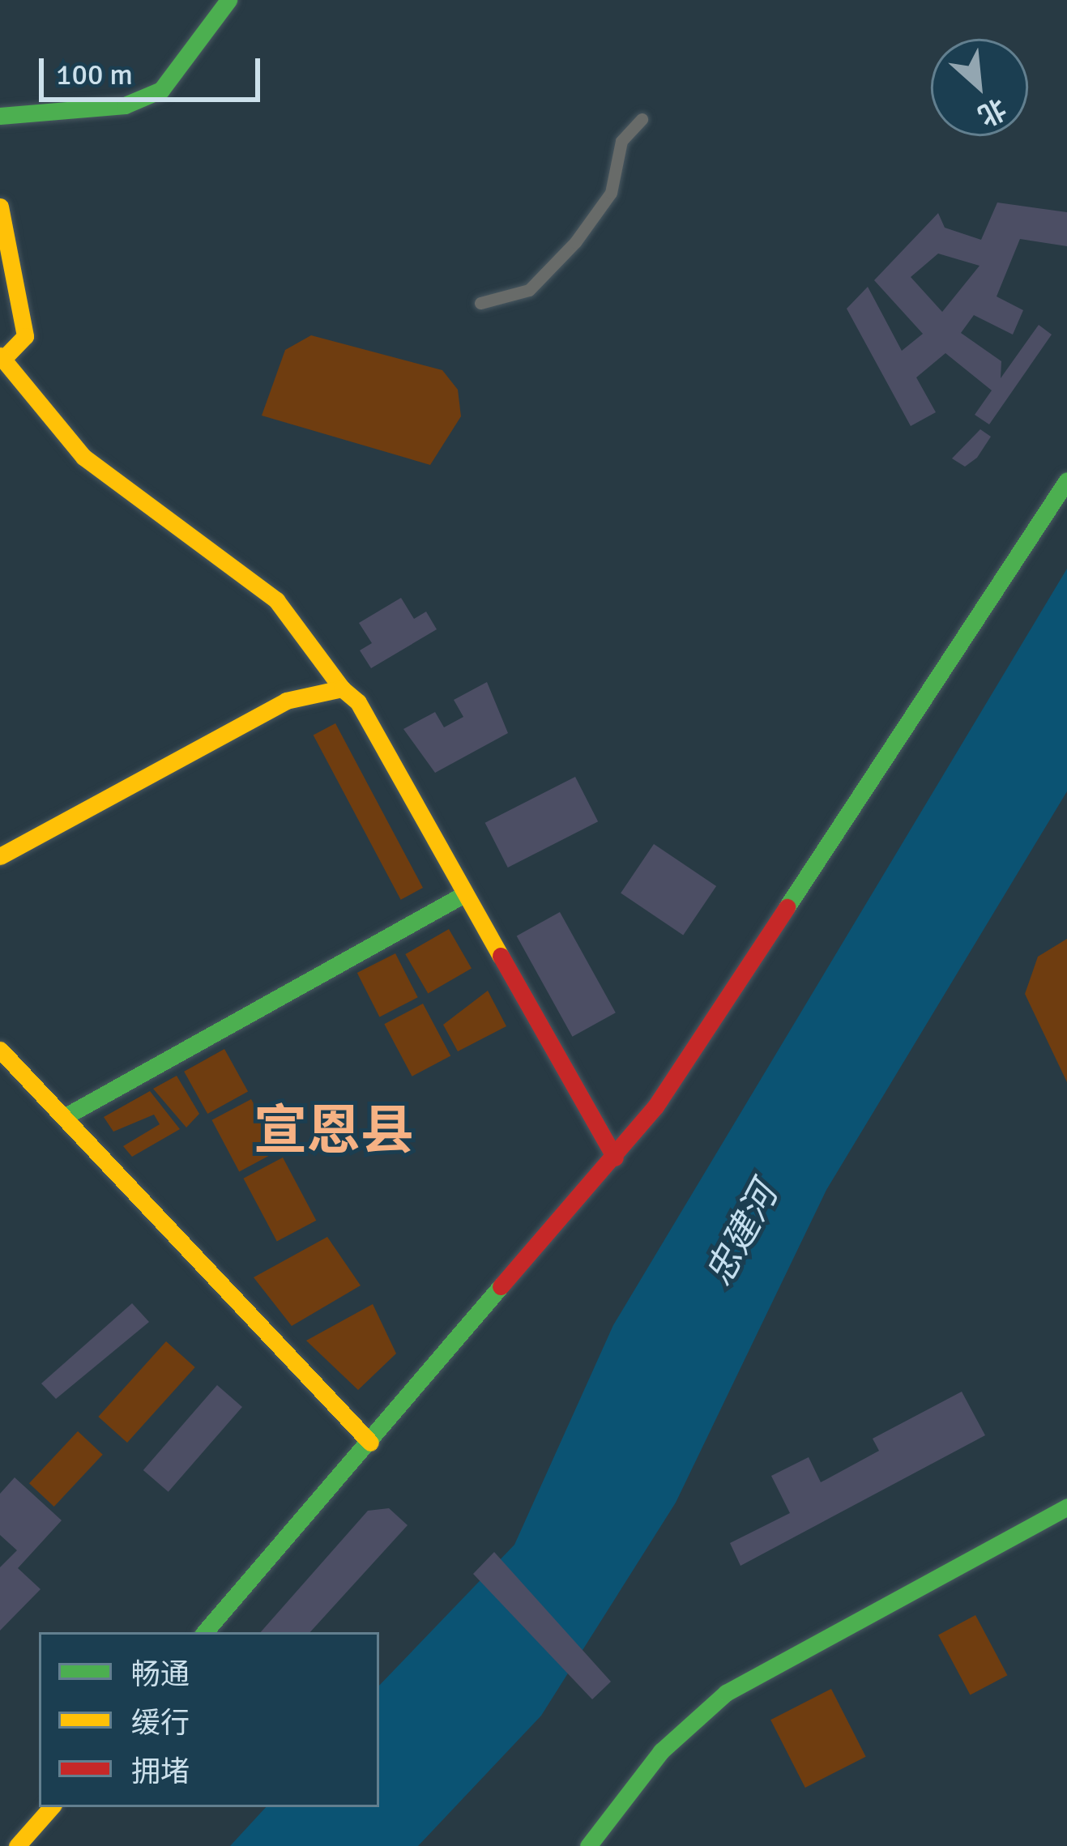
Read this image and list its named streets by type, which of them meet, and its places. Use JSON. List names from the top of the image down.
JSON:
{
  "districts": ["宣恩县"],
  "water": ["忠建河"],
  "legend": ["畅通", "缓行", "拥堵"],
  "scale_bar": "100 m",
  "north": "bottom right"
}
